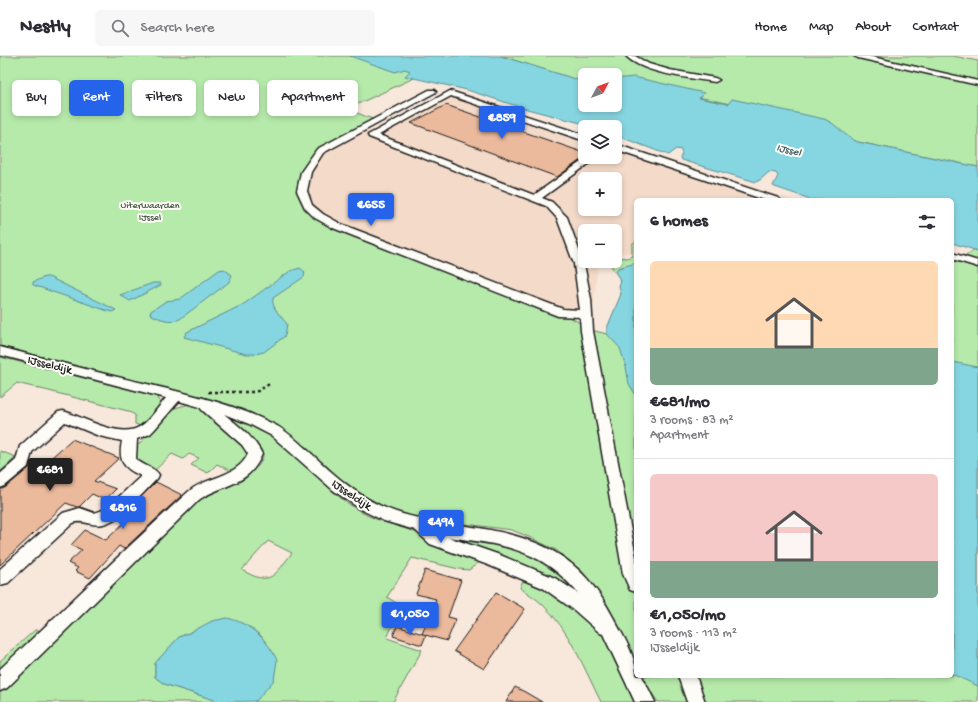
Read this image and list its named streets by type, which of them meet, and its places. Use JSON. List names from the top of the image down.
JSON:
{
  "streets": {
    "street": ["IJsseldijk"]
  },
  "water": ["IJssel"],
  "parks": ["Uiterwaarden IJssel"],
  "north": "top right",
  "page": {
    "header": "Nestly",
    "search": "Search here",
    "nav": [
      "Home",
      "Map",
      "About",
      "Contact"
    ],
    "map_buttons": ["+", "−"],
    "chip": [
      "Buy",
      "Rent",
      "Filters",
      "New",
      "Apartment"
    ],
    "price": [
      "€859",
      "€655",
      "€681",
      "€816",
      "€494",
      "€1,050"
    ],
    "heading": "6 homes",
    "list": [
      {
        "name": "€681/mo",
        "note": "3 rooms · 83 m² · Apartment"
      },
      {
        "name": "€1,050/mo",
        "note": "3 rooms · 113 m² · IJsseldijk"
      }
    ]
  }
}
